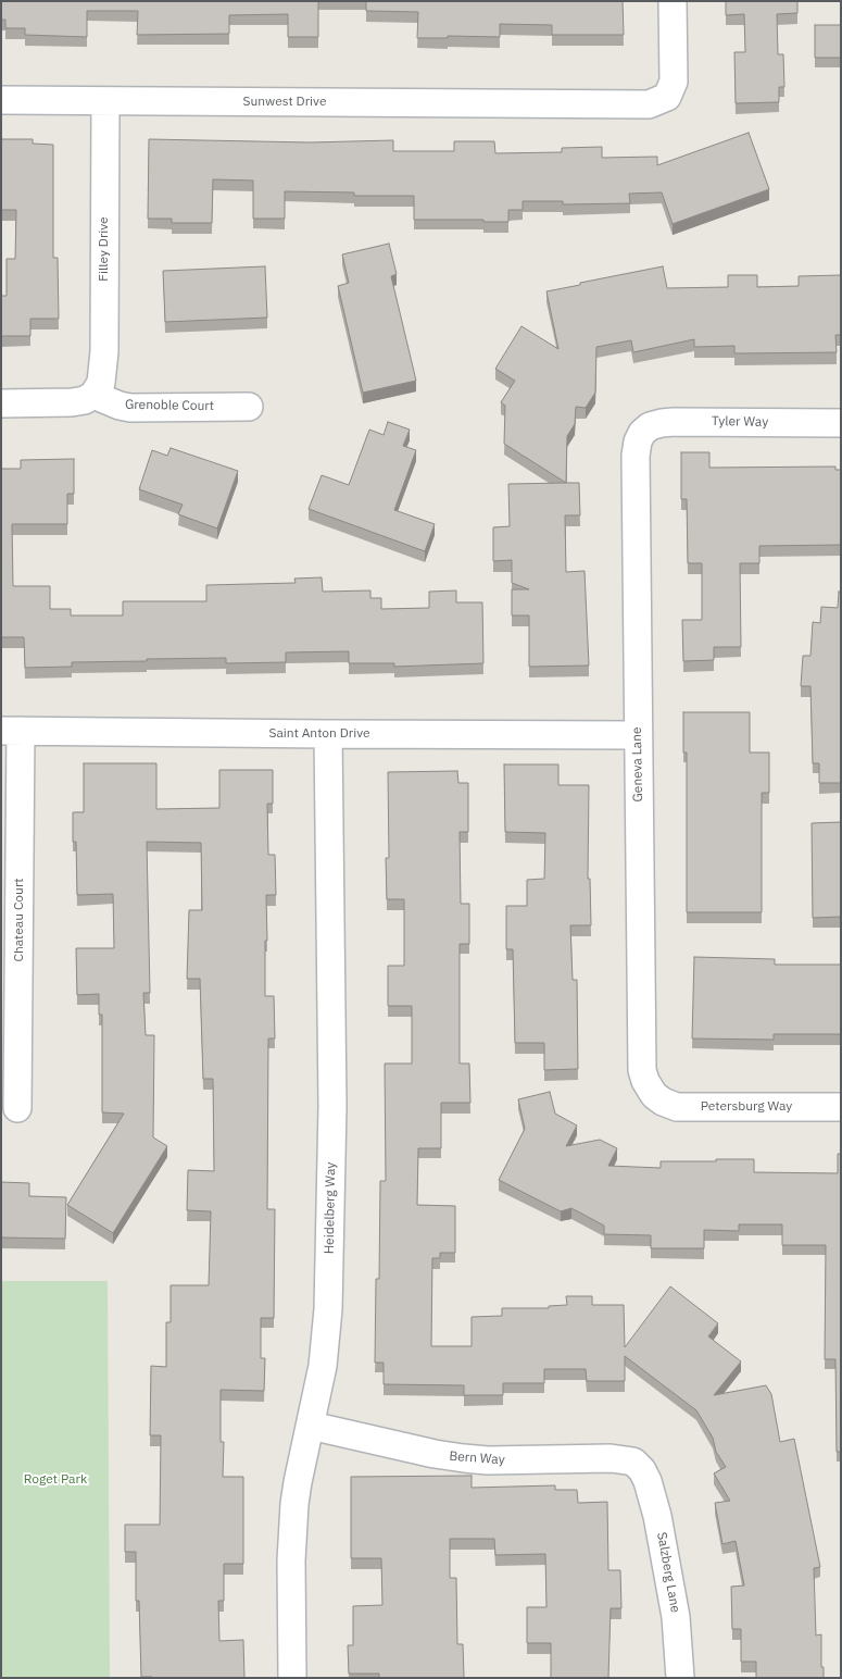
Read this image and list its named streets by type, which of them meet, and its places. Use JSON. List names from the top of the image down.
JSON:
{
  "streets": {
    "street": [
      "Sunwest Drive",
      "Filley Drive",
      "Grenoble Court",
      "Tyler Way",
      "Saint Anton Drive",
      "Geneva Lane",
      "Chateau Court",
      "Petersburg Way",
      "Heidelberg Way",
      "Bern Way",
      "Salzberg Lane"
    ]
  },
  "crossings": [
    ["Sunwest Drive", "Filley Drive"],
    ["Filley Drive", "Grenoble Court"],
    ["Tyler Way", "Geneva Lane"],
    ["Saint Anton Drive", "Geneva Lane"],
    ["Saint Anton Drive", "Chateau Court"],
    ["Saint Anton Drive", "Heidelberg Way"],
    ["Geneva Lane", "Petersburg Way"],
    ["Heidelberg Way", "Bern Way"],
    ["Bern Way", "Salzberg Lane"]
  ],
  "parks": ["Roget Park"]
}
